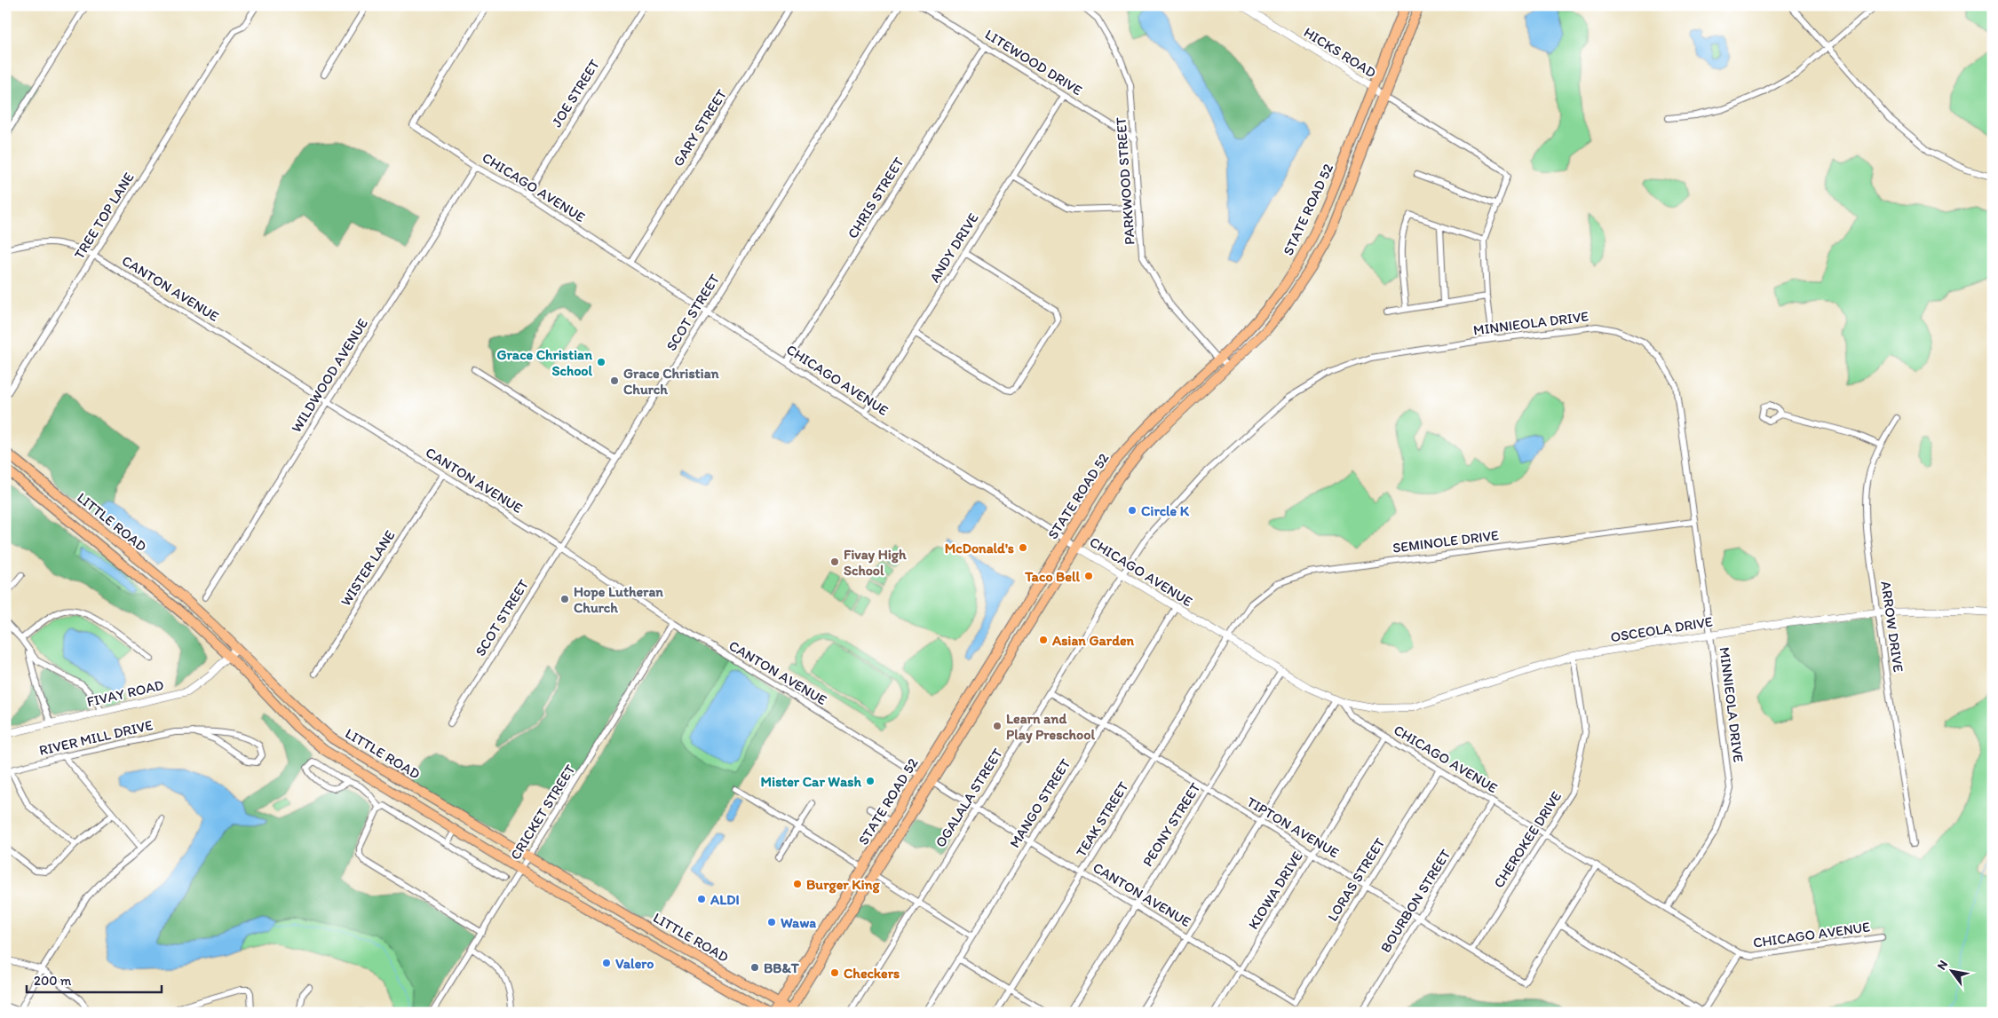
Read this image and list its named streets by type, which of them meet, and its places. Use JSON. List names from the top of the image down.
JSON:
{
  "streets": {
    "main road": ["STATE ROAD 52", "LITTLE ROAD"],
    "street": [
      "HICKS ROAD",
      "LITEWOOD DRIVE",
      "JOE STREET",
      "GARY STREET",
      "PARKWOOD STREET",
      "CHICAGO AVENUE",
      "CHRIS STREET",
      "TREE TOP LANE",
      "ANDY DRIVE",
      "CANTON AVENUE",
      "SCOT STREET",
      "MINNIEOLA DRIVE",
      "WILDWOOD AVENUE",
      "SEMINOLE DRIVE",
      "WISTER LANE",
      "ARROW DRIVE",
      "OSCEOLA DRIVE",
      "FIVAY ROAD",
      "RIVER MILL DRIVE",
      "OGALALA STREET",
      "MANGO STREET",
      "CRICKET STREET",
      "TEAK STREET",
      "PEONY STREET",
      "TIPTON AVENUE",
      "CHEROKEE DRIVE",
      "LORAS STREET",
      "KIOWA DRIVE",
      "BOURBON STREET"
    ]
  },
  "crossings": [
    ["HICKS ROAD", "STATE ROAD 52"],
    ["LITEWOOD DRIVE", "PARKWOOD STREET"],
    ["LITEWOOD DRIVE", "CHRIS STREET"],
    ["LITEWOOD DRIVE", "ANDY DRIVE"],
    ["JOE STREET", "CHICAGO AVENUE"],
    ["GARY STREET", "CHICAGO AVENUE"],
    ["PARKWOOD STREET", "STATE ROAD 52"],
    ["CHICAGO AVENUE", "CHRIS STREET"],
    ["CHICAGO AVENUE", "STATE ROAD 52"],
    ["CHICAGO AVENUE", "ANDY DRIVE"],
    ["CHICAGO AVENUE", "SCOT STREET"],
    ["CHICAGO AVENUE", "MINNIEOLA DRIVE"],
    ["CHICAGO AVENUE", "WILDWOOD AVENUE"],
    ["CHICAGO AVENUE", "SEMINOLE DRIVE"],
    ["CHICAGO AVENUE", "OSCEOLA DRIVE"],
    ["CHICAGO AVENUE", "OGALALA STREET"],
    ["CHICAGO AVENUE", "MANGO STREET"],
    ["CHICAGO AVENUE", "TEAK STREET"],
    ["CHICAGO AVENUE", "PEONY STREET"],
    ["CHICAGO AVENUE", "CHEROKEE DRIVE"],
    ["CHICAGO AVENUE", "LORAS STREET"],
    ["CHICAGO AVENUE", "KIOWA DRIVE"],
    ["CHICAGO AVENUE", "BOURBON STREET"],
    ["STATE ROAD 52", "CANTON AVENUE"],
    ["STATE ROAD 52", "LITTLE ROAD"],
    ["TREE TOP LANE", "CANTON AVENUE"],
    ["CANTON AVENUE", "SCOT STREET"],
    ["CANTON AVENUE", "WILDWOOD AVENUE"],
    ["CANTON AVENUE", "WISTER LANE"],
    ["CANTON AVENUE", "OGALALA STREET"],
    ["CANTON AVENUE", "MANGO STREET"],
    ["CANTON AVENUE", "CRICKET STREET"],
    ["CANTON AVENUE", "TEAK STREET"],
    ["CANTON AVENUE", "PEONY STREET"],
    ["CANTON AVENUE", "LORAS STREET"],
    ["CANTON AVENUE", "KIOWA DRIVE"],
    ["MINNIEOLA DRIVE", "SEMINOLE DRIVE"],
    ["MINNIEOLA DRIVE", "OSCEOLA DRIVE"],
    ["MINNIEOLA DRIVE", "OGALALA STREET"],
    ["LITTLE ROAD", "FIVAY ROAD"],
    ["LITTLE ROAD", "CRICKET STREET"],
    ["SEMINOLE DRIVE", "TEAK STREET"],
    ["ARROW DRIVE", "OSCEOLA DRIVE"],
    ["OSCEOLA DRIVE", "CHEROKEE DRIVE"],
    ["OGALALA STREET", "TIPTON AVENUE"],
    ["MANGO STREET", "TIPTON AVENUE"],
    ["TEAK STREET", "TIPTON AVENUE"],
    ["PEONY STREET", "TIPTON AVENUE"],
    ["TIPTON AVENUE", "CHEROKEE DRIVE"],
    ["TIPTON AVENUE", "LORAS STREET"],
    ["TIPTON AVENUE", "KIOWA DRIVE"],
    ["TIPTON AVENUE", "BOURBON STREET"]
  ],
  "places": [
    "Grace Christian School",
    "Grace Christian Church",
    "Circle K",
    "McDonald's",
    "Fivay High School",
    "Taco Bell",
    "Hope Lutheran Church",
    "Asian Garden",
    "Learn and Play Preschool",
    "Mister Car Wash",
    "Burger King",
    "ALDI",
    "Wawa",
    "Valero",
    "BB&T",
    "Checkers"
  ],
  "scale_bar": "200 m",
  "north": "top left"
}
